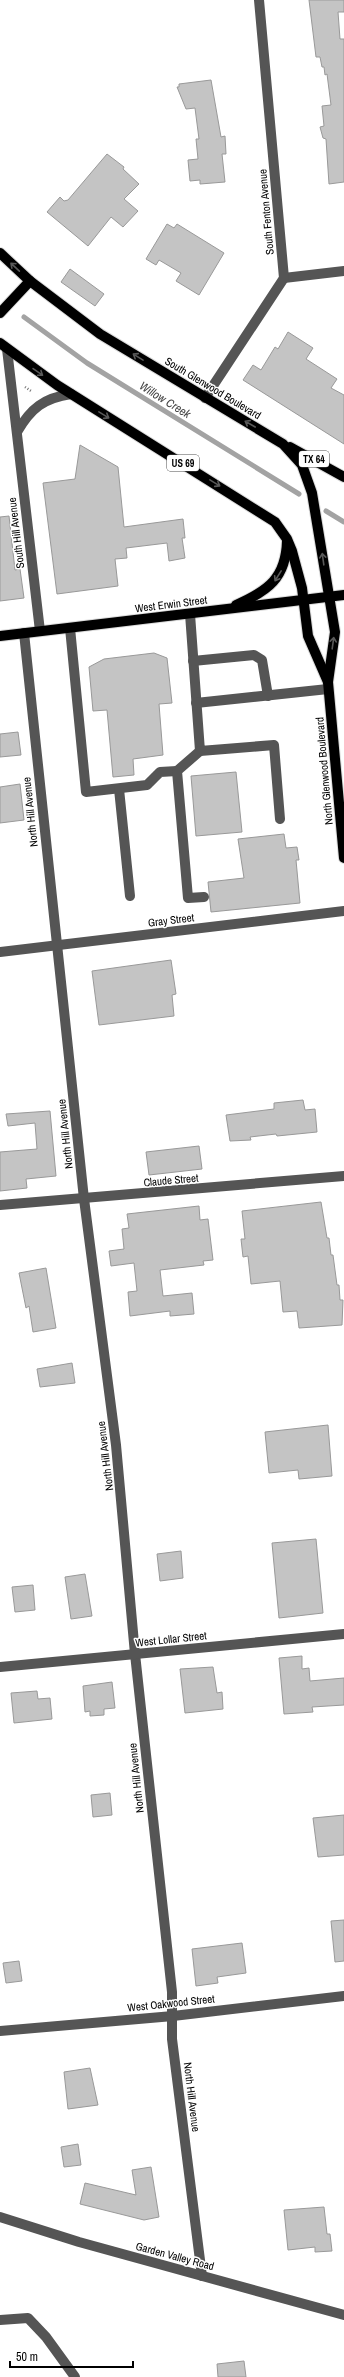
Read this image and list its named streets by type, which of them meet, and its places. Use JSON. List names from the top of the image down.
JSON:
{
  "streets": {
    "main road": [
      "South Glenwood Boulevard",
      "TX 64",
      "US 69",
      "West Erwin Street",
      "North Glenwood Boulevard"
    ],
    "street": [
      "South Fenton Avenue",
      "South Hill Avenue",
      "North Hill Avenue",
      "Gray Street",
      "Claude Street",
      "West Lollar Street",
      "West Oakwood Street",
      "Garden Valley Road"
    ]
  },
  "crossings": [
    ["South Glenwood Boulevard", "TX 64"],
    ["South Glenwood Boulevard", "West Erwin Street"],
    ["South Glenwood Boulevard", "North Glenwood Boulevard"],
    ["US 69", "South Hill Avenue"],
    ["US 69", "West Erwin Street"],
    ["US 69", "North Glenwood Boulevard"],
    ["South Hill Avenue", "West Erwin Street"],
    ["West Erwin Street", "North Glenwood Boulevard"],
    ["West Erwin Street", "North Hill Avenue"],
    ["North Hill Avenue", "Gray Street"],
    ["North Hill Avenue", "Claude Street"],
    ["North Hill Avenue", "West Lollar Street"],
    ["North Hill Avenue", "West Oakwood Street"],
    ["North Hill Avenue", "Garden Valley Road"]
  ],
  "water": ["Willow Creek"],
  "scale_bar": "50 m"
}
